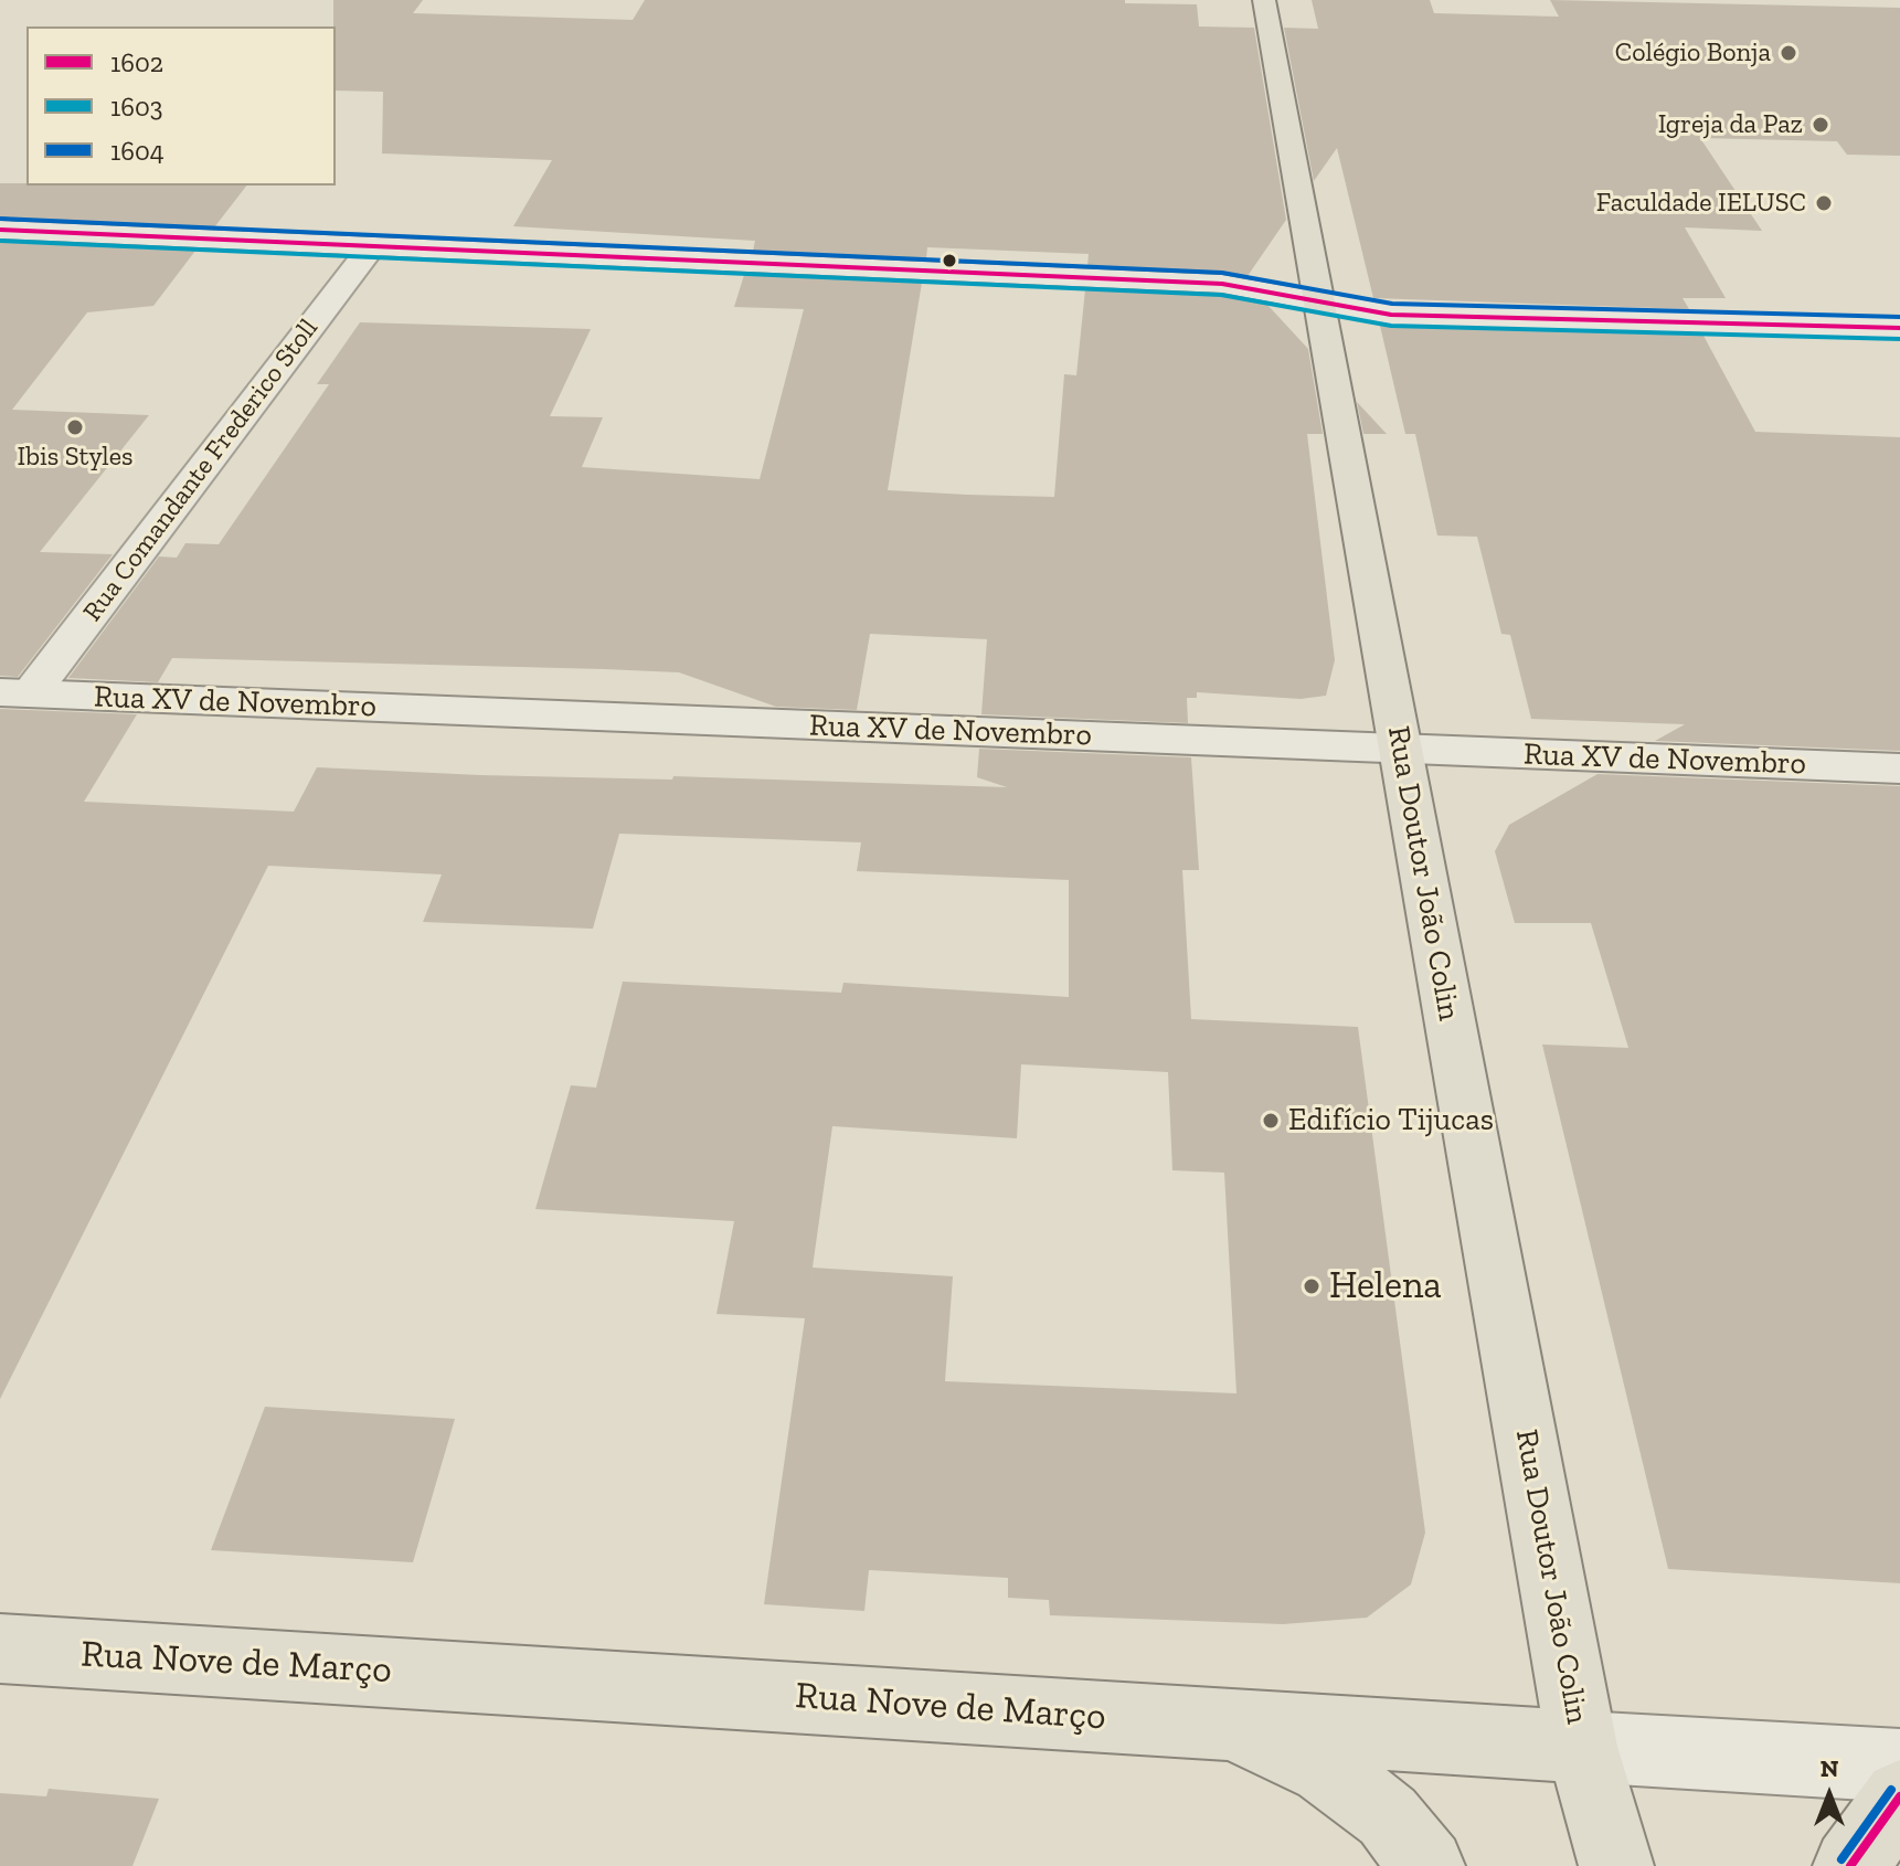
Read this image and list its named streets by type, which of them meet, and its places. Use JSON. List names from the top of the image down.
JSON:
{
  "streets": {
    "main road": [
      "Rua Comandante Frederico Stoll",
      "Rua XV de Novembro",
      "Rua Doutor João Colin",
      "Rua Nove de Março"
    ]
  },
  "crossings": [
    ["Rua Comandante Frederico Stoll", "Rua XV de Novembro"],
    ["Rua XV de Novembro", "Rua Doutor João Colin"],
    ["Rua Doutor João Colin", "Rua Nove de Março"]
  ],
  "places": [
    "Colégio Bonja",
    "Igreja da Paz",
    "Faculdade IELUSC",
    "Ibis Styles",
    "Edifício Tijucas",
    "Helena"
  ],
  "lines": ["transit line 1604", "transit line 1602", "transit line 1603"],
  "legend": ["1602", "1603", "1604"],
  "north": "top"
}
